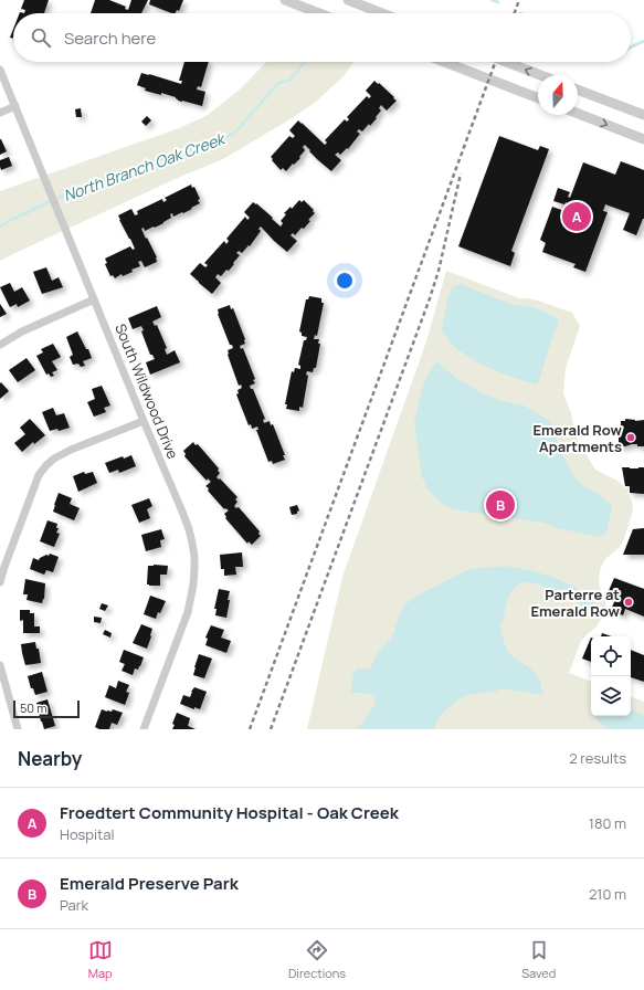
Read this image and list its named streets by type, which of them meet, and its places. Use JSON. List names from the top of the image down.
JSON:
{
  "streets": {
    "street": ["South Wildwood Drive"]
  },
  "water": ["North Branch Oak Creek"],
  "places": ["Emerald Row Apartments", "Parterre at Emerald Row"],
  "scale_bar": "50 m",
  "north": "top",
  "page": {
    "search": "Search here",
    "pins": ["A", "B"],
    "scale": "50 m",
    "heading": ["Nearby", "2 results"],
    "list": [
      {
        "mark": "A",
        "name": "Froedtert Community Hospital - Oak Creek",
        "note": "Hospital",
        "value": "180 m"
      },
      {
        "mark": "B",
        "name": "Emerald Preserve Park",
        "note": "Park",
        "value": "210 m"
      }
    ],
    "nav": ["Map", "Directions", "Saved"]
  }
}
